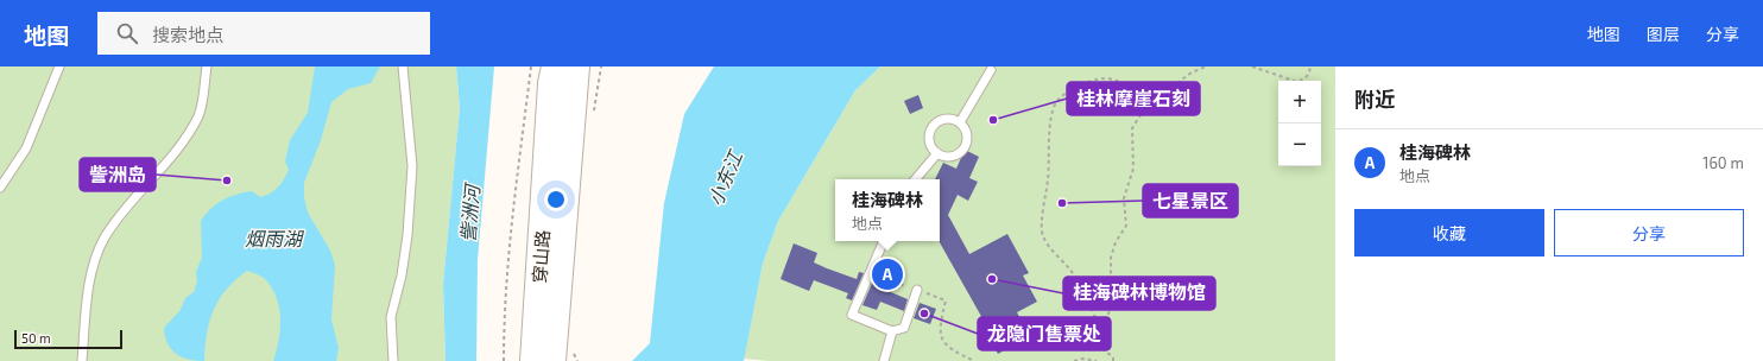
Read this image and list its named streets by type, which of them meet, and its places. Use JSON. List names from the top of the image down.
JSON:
{
  "streets": {
    "main road": ["穿山路"]
  },
  "water": ["小东江", "訾洲河", "烟雨湖"],
  "places": [
    "桂林摩崖石刻",
    "訾洲岛",
    "七星景区",
    "桂海碑林博物馆",
    "龙隐门售票处"
  ],
  "scale_bar": "50 m",
  "page": {
    "header": "地图",
    "search": "搜索地点",
    "nav": ["地图", "图层", "分享"],
    "heading": "附近",
    "map_buttons": ["+", "−"],
    "list": [
      {
        "mark": "A",
        "name": "桂海碑林",
        "note": "地点",
        "value": "160 m"
      }
    ],
    "popup": ["桂海碑林", "地点"],
    "buttons": ["收藏", "分享"],
    "pins": "A",
    "scale": "50 m"
  }
}
